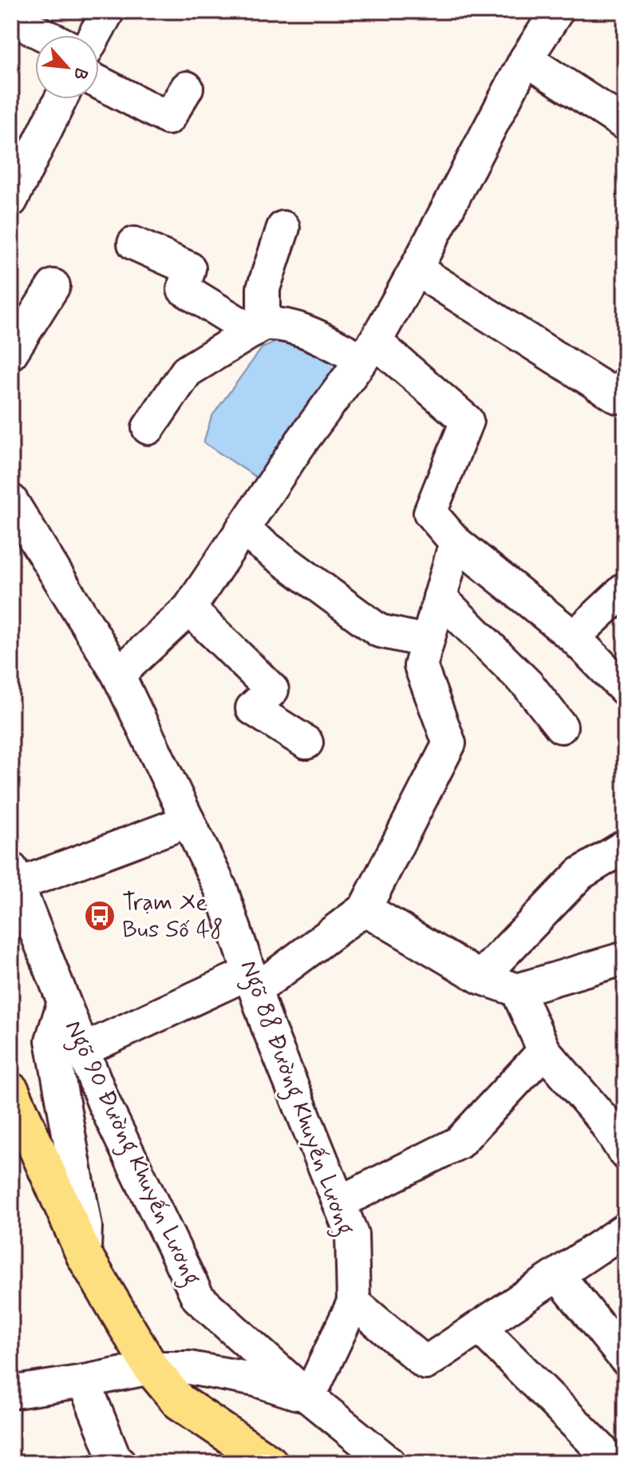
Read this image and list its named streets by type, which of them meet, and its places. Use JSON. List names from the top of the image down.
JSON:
{
  "streets": {
    "street": ["Ngõ 88 Đường Khuyến Lương", "Ngõ 90 Đường Khuyến Lương"]
  },
  "crossings": [
    ["Ngõ 88 Đường Khuyến Lương", "Ngõ 90 Đường Khuyến Lương"]
  ],
  "places": {
    "bus stop": ["Trạm Xe Bus Số 48"]
  },
  "north": "bottom right"
}
